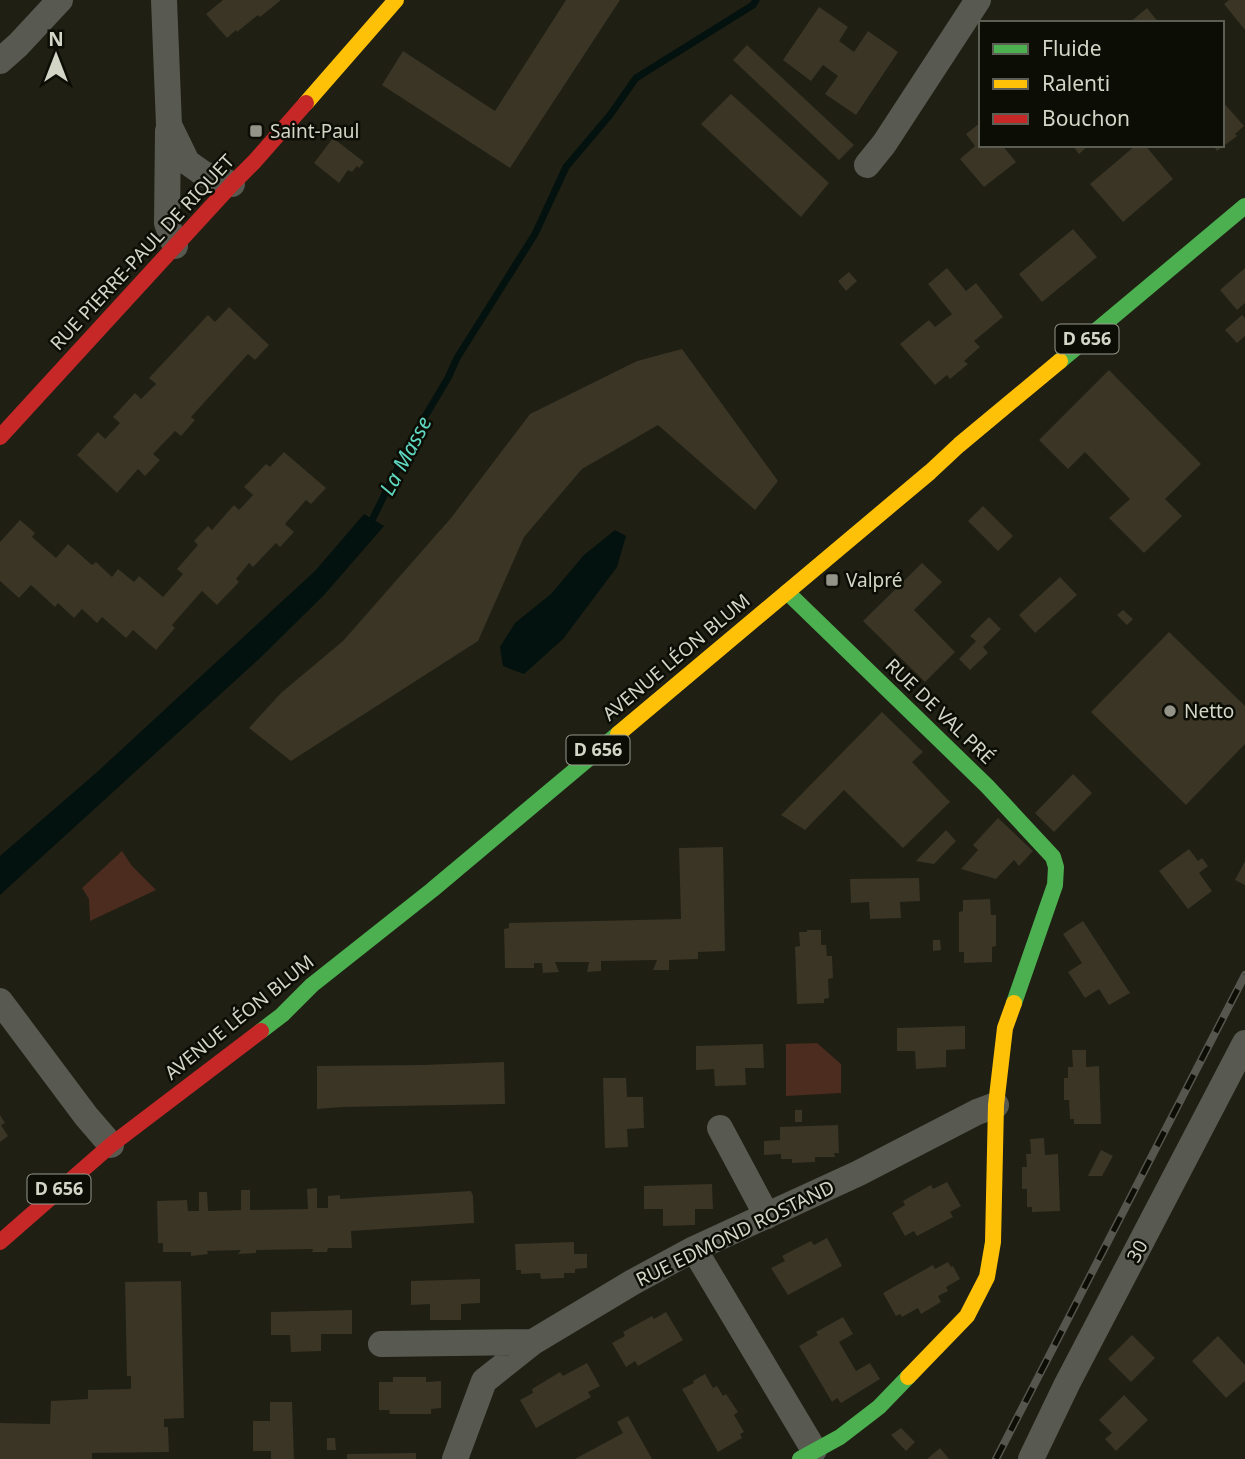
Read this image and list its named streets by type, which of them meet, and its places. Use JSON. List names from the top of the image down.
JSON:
{
  "streets": {
    "street": [
      "RUE PIERRE-PAUL DE RIQUET",
      "D 656",
      "AVENUE LÉON BLUM",
      "RUE DE VAL PRÉ",
      "RUE EDMOND ROSTAND",
      "30"
    ]
  },
  "crossings": [
    ["AVENUE LÉON BLUM", "RUE DE VAL PRÉ"],
    ["RUE DE VAL PRÉ", "RUE EDMOND ROSTAND"]
  ],
  "water": ["La Masse"],
  "places": {
    "transit": ["Saint-Paul", "Valpré"],
    "other": ["Netto"]
  },
  "legend": ["Fluide", "Ralenti", "Bouchon"],
  "north": "top"
}
